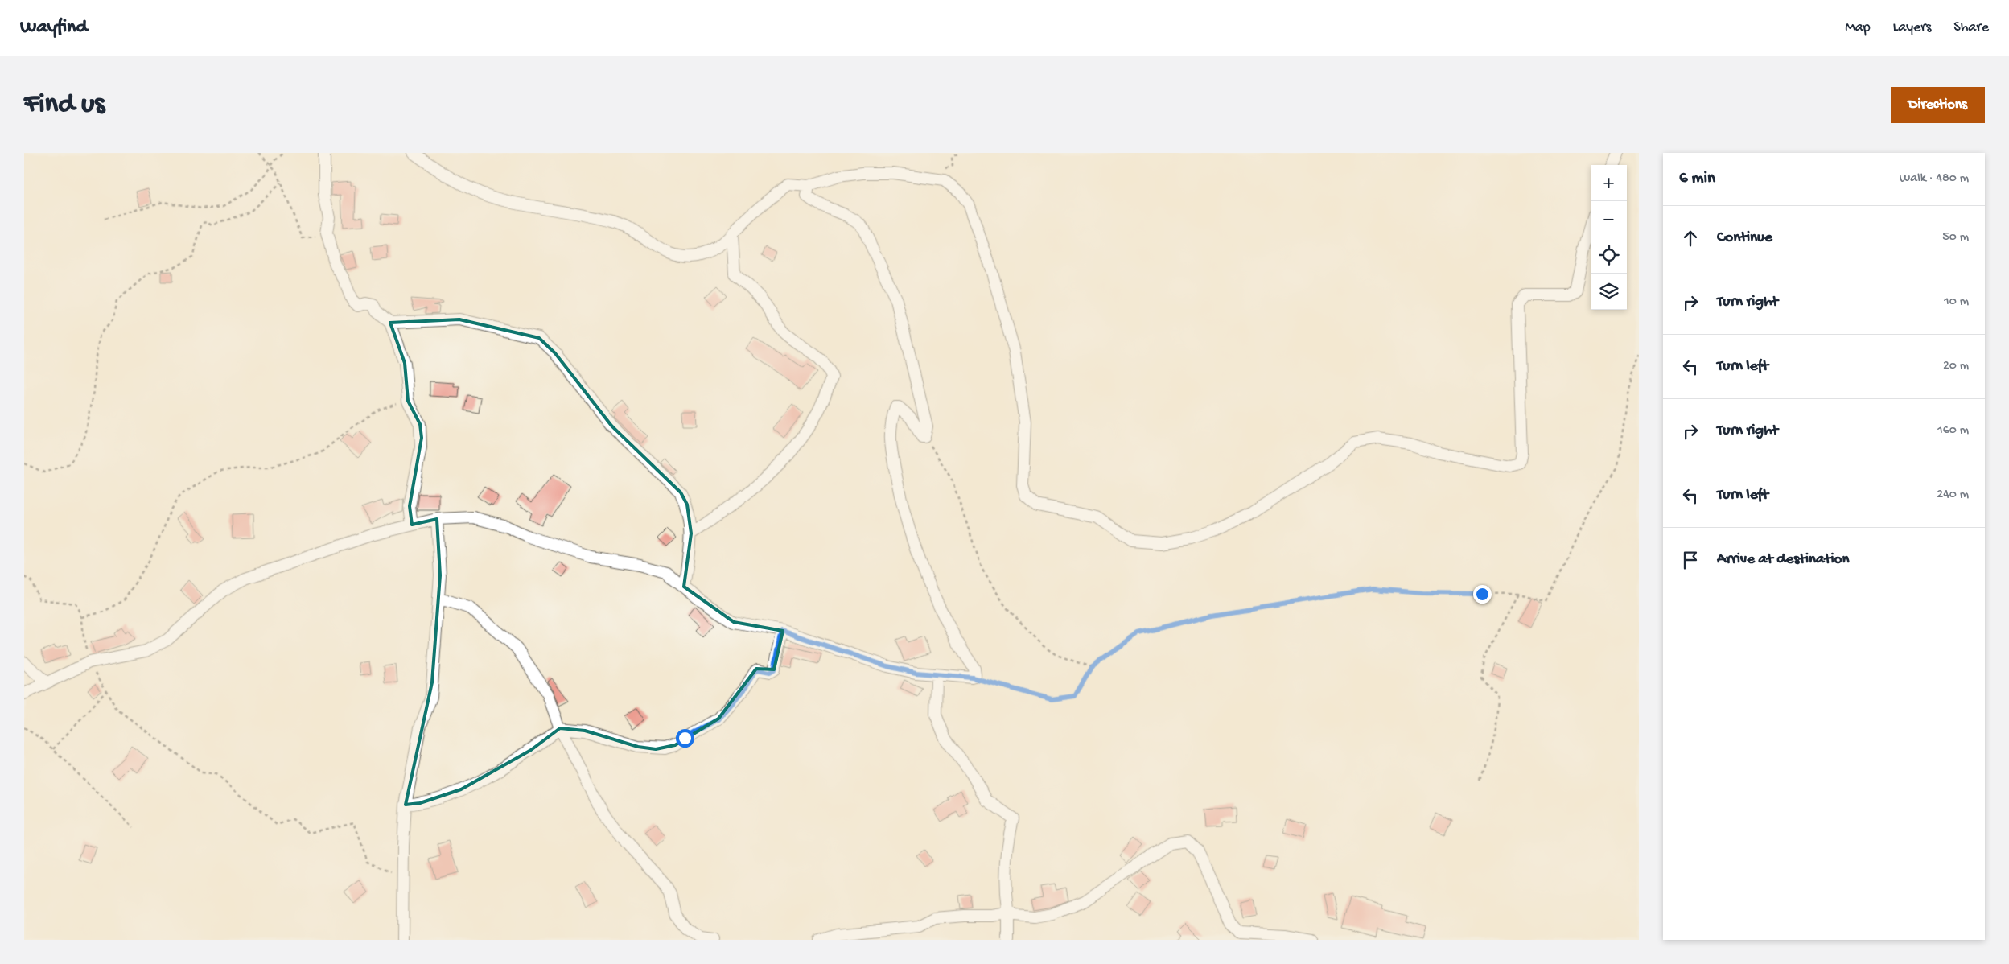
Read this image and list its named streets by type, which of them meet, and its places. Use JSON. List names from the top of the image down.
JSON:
{
  "page": {
    "header": "Wayfind",
    "nav": ["Map", "Layers", "Share"],
    "buttons": "Directions",
    "title": "Find us",
    "heading": ["6 min", "Walk · 480 m"],
    "map_buttons": ["+", "−"],
    "list": [
      ["Continue", "50 m"],
      ["Turn right", "10 m"],
      ["Turn left", "20 m"],
      ["Turn right", "160 m"],
      ["Turn left", "240 m"],
      "Arrive at destination"
    ]
  }
}
